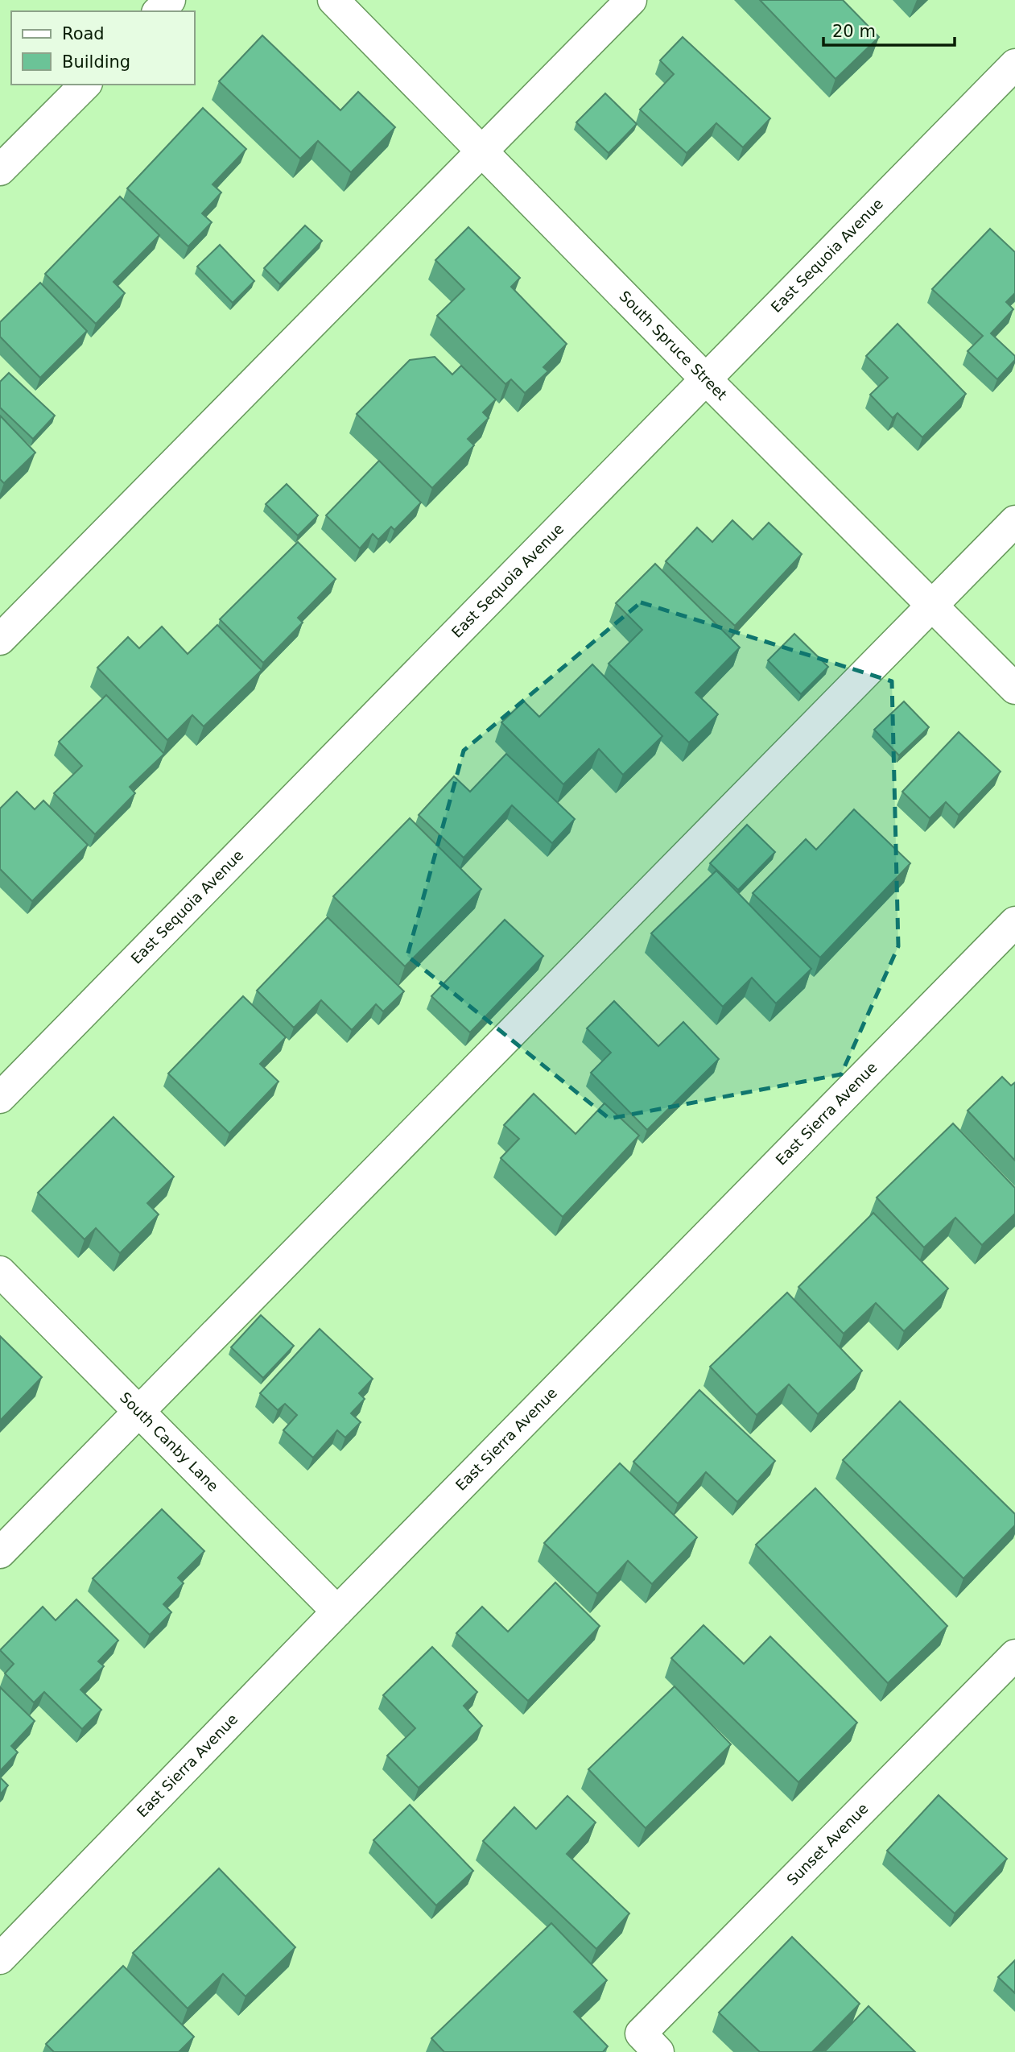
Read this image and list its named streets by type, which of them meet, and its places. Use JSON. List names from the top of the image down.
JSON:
{
  "streets": {
    "street": [
      "East Sequoia Avenue",
      "South Spruce Street",
      "East Sierra Avenue",
      "South Canby Lane",
      "Sunset Avenue"
    ]
  },
  "crossings": [
    ["East Sequoia Avenue", "South Spruce Street"],
    ["East Sierra Avenue", "South Canby Lane"]
  ],
  "legend": ["Road", "Building"],
  "scale_bar": "20 m"
}
